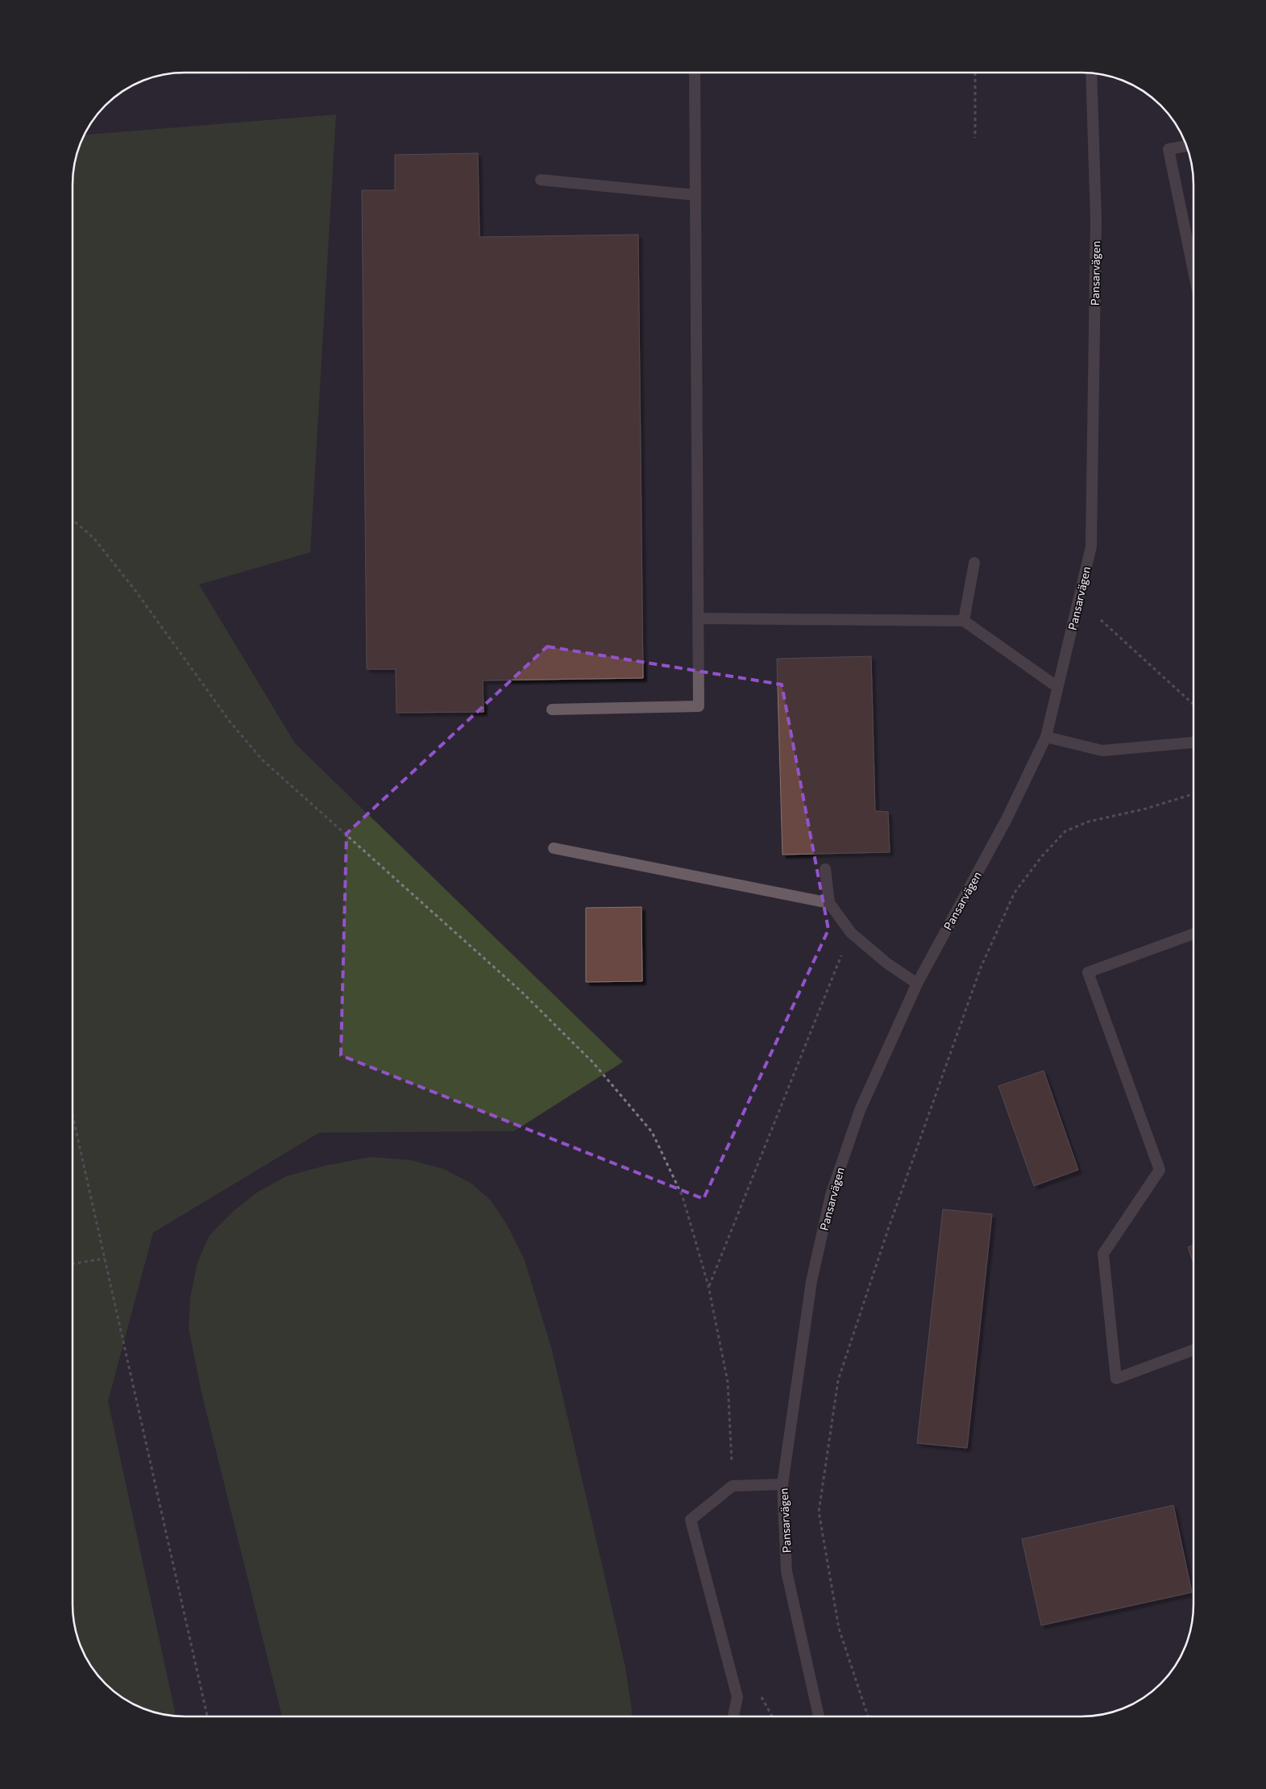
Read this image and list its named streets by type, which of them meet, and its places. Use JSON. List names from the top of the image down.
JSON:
{
  "streets": {
    "street": ["Pansarvägen"]
  }
}
